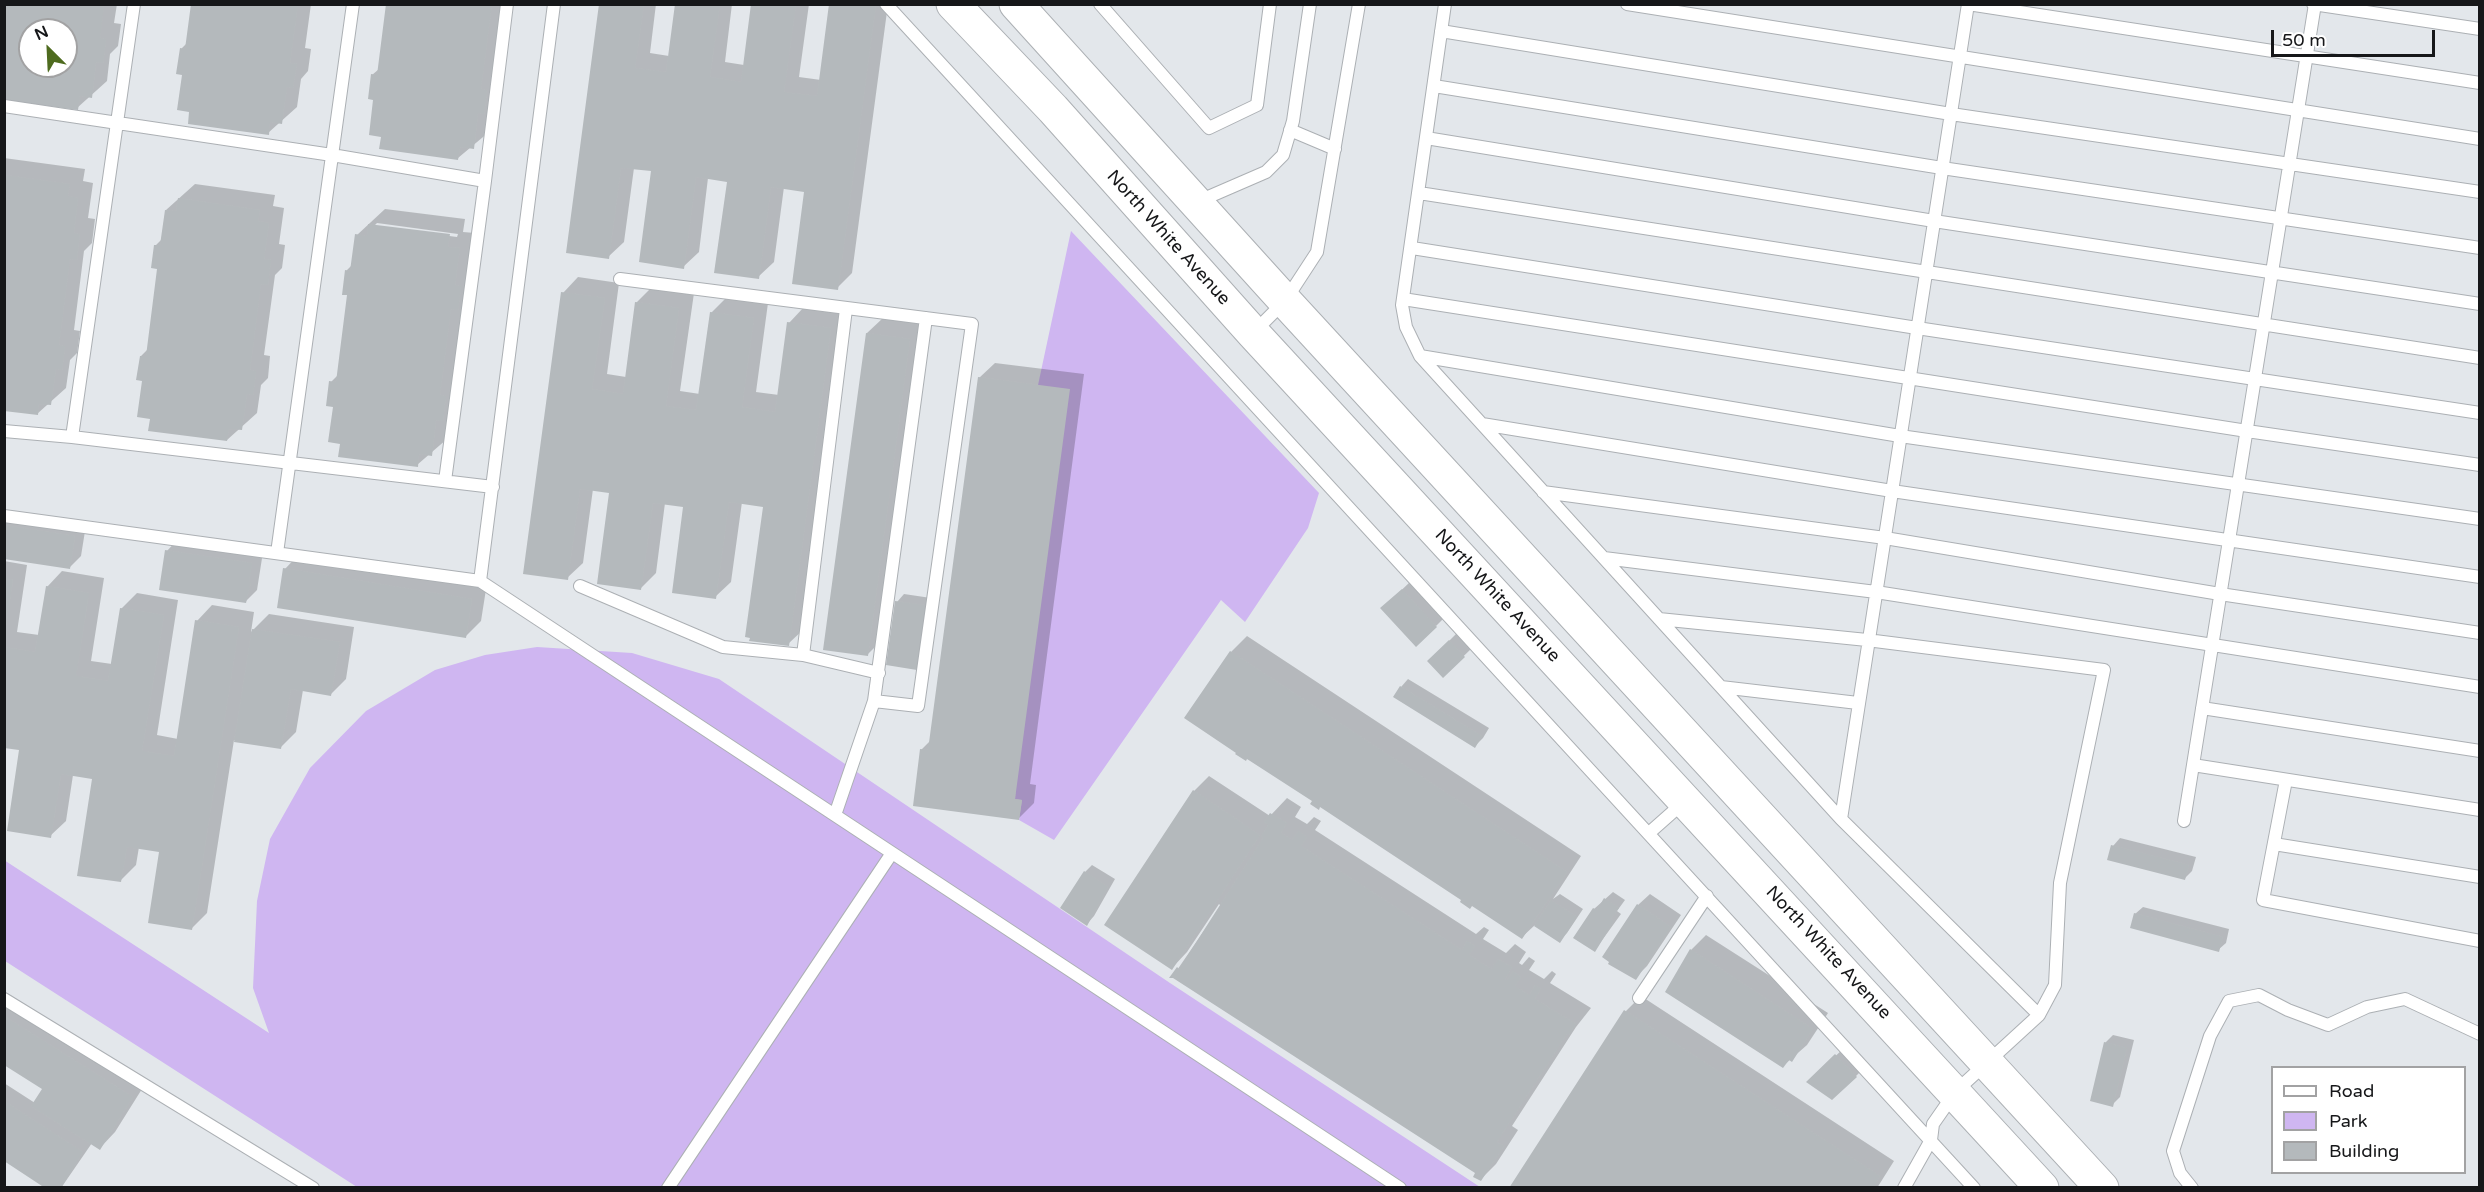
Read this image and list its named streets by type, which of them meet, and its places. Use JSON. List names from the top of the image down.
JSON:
{
  "streets": {
    "main road": ["North White Avenue"]
  },
  "legend": ["Road", "Park", "Building"],
  "scale_bar": "50 m",
  "north": "top left"
}
